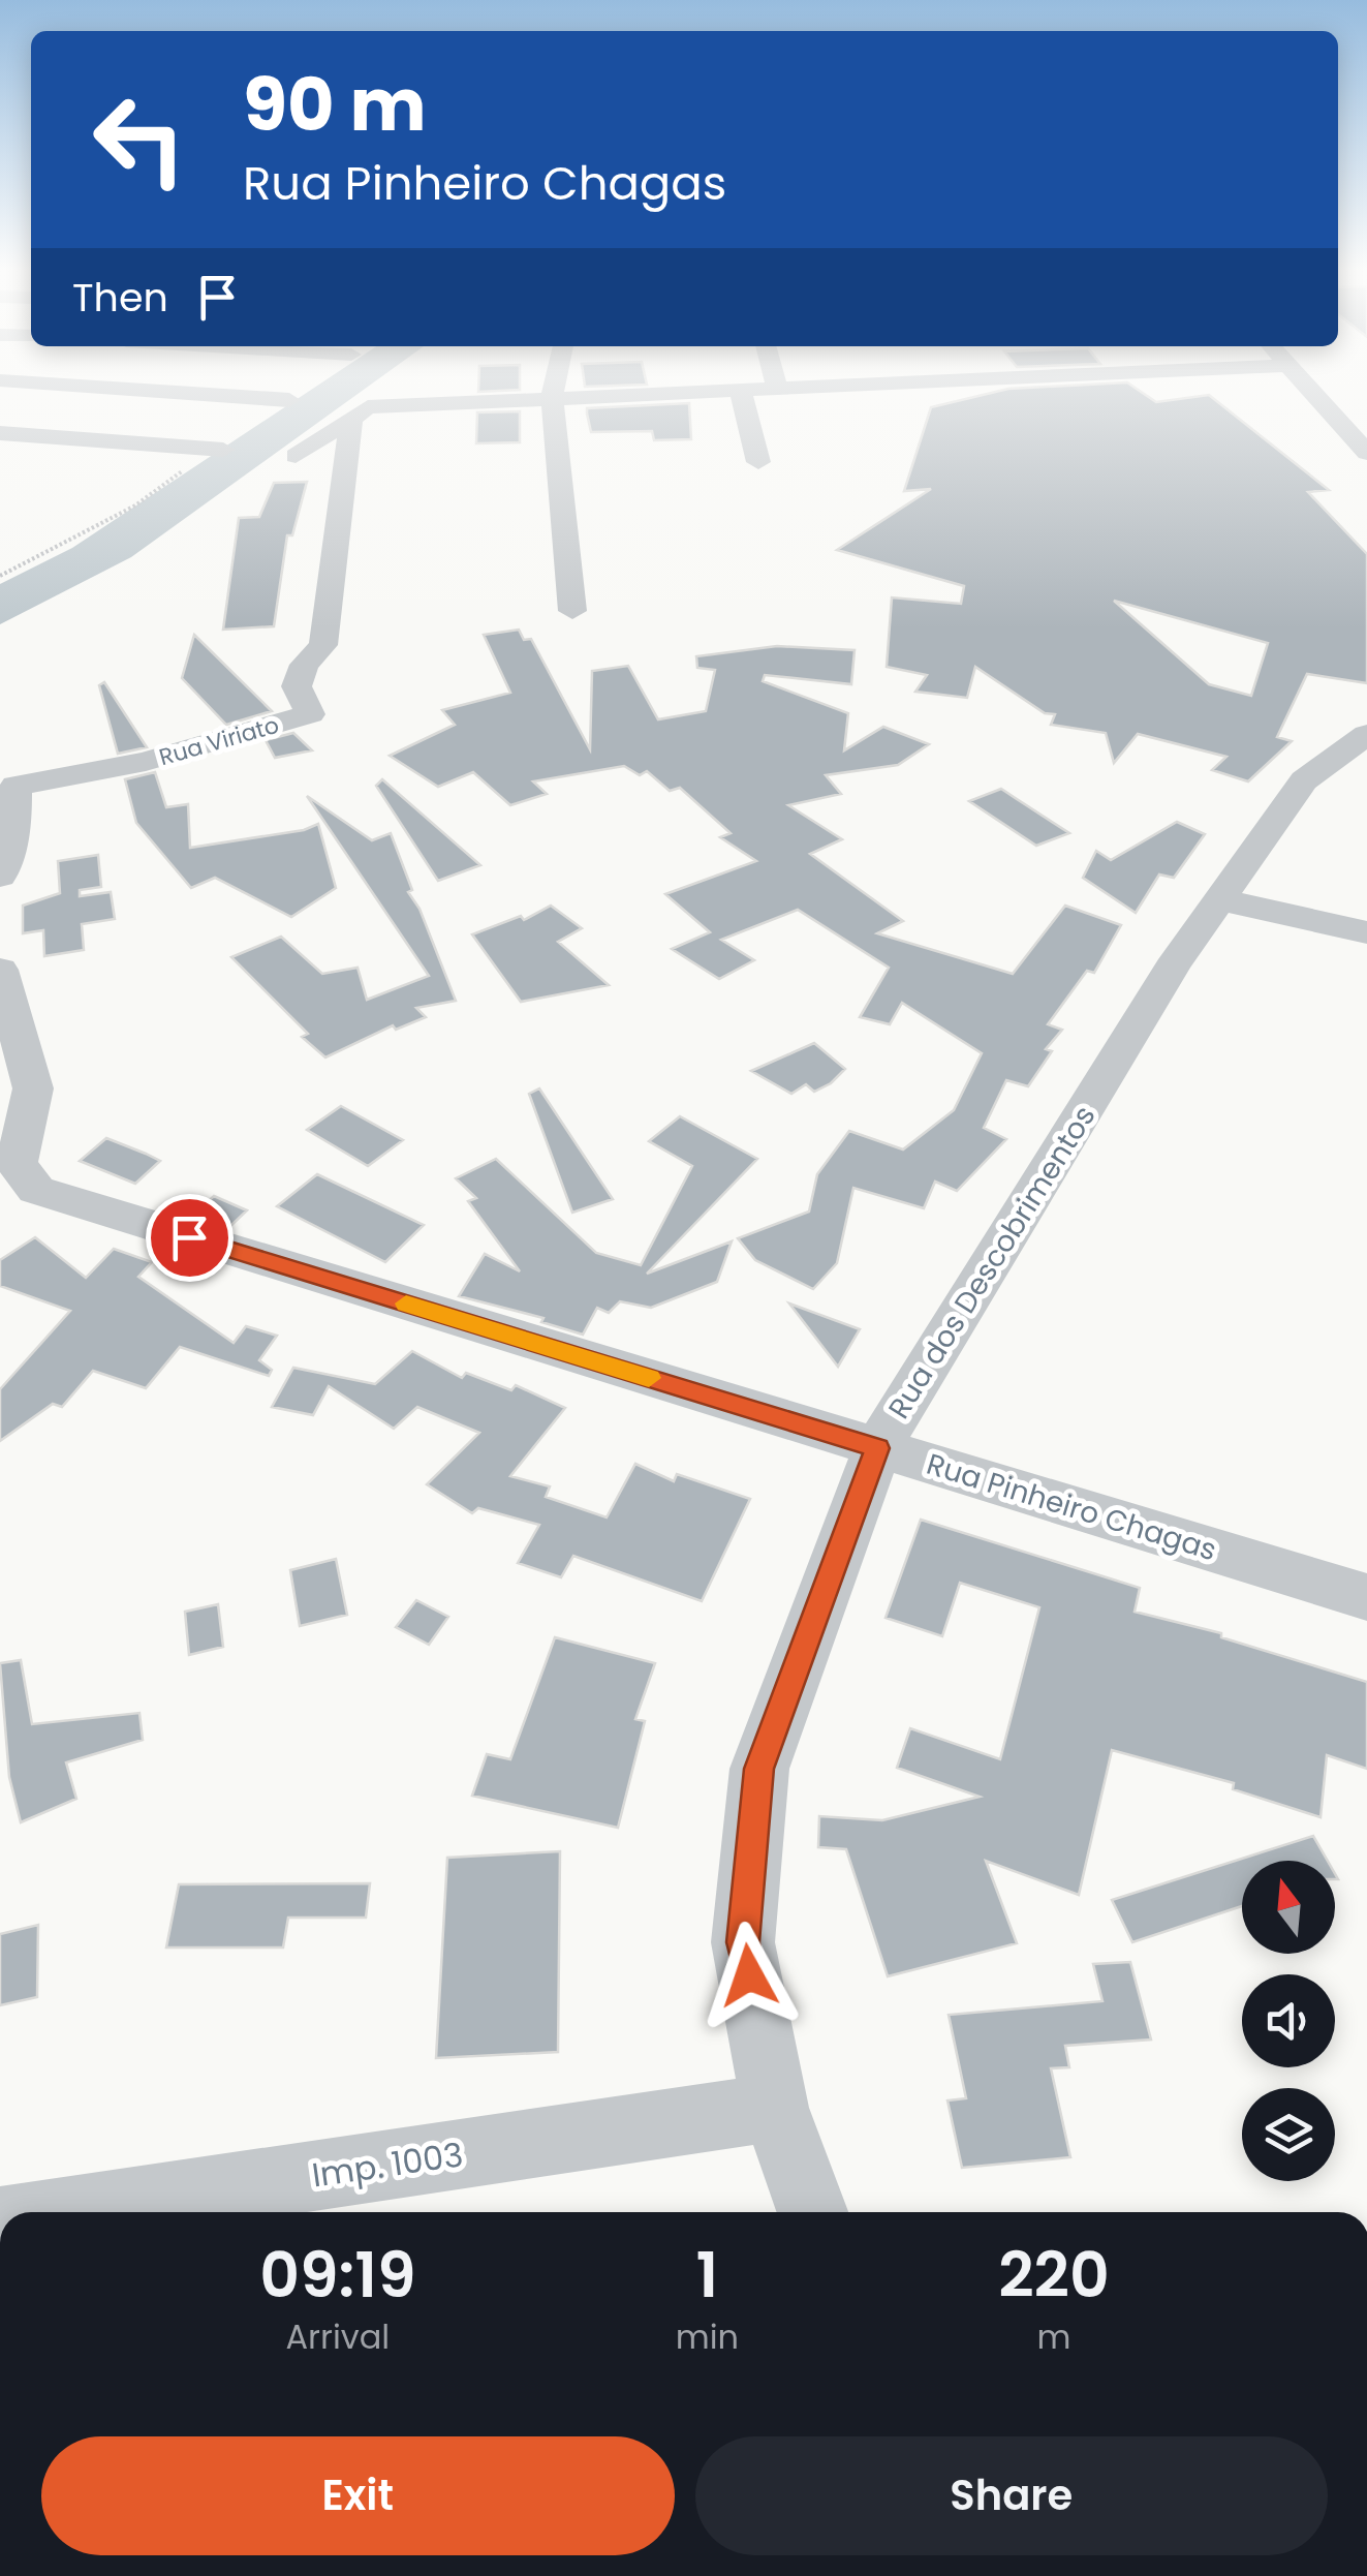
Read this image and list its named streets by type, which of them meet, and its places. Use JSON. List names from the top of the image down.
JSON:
{
  "streets": {
    "street": [
      "Rua Viriato",
      "Rua dos Descobrimentos",
      "Rua Pinheiro Chagas",
      "Imp. 1003"
    ]
  },
  "crossings": [
    ["Rua dos Descobrimentos", "Rua Pinheiro Chagas"],
    ["Rua dos Descobrimentos", "Imp. 1003"]
  ],
  "north": "top",
  "page": {
    "turn": ["90 m", "Rua Pinheiro Chagas"],
    "then": "Then",
    "eta": [
      "09:19",
      "Arrival",
      "1",
      "min",
      "220",
      "m"
    ],
    "buttons": ["Exit", "Share"]
  }
}
